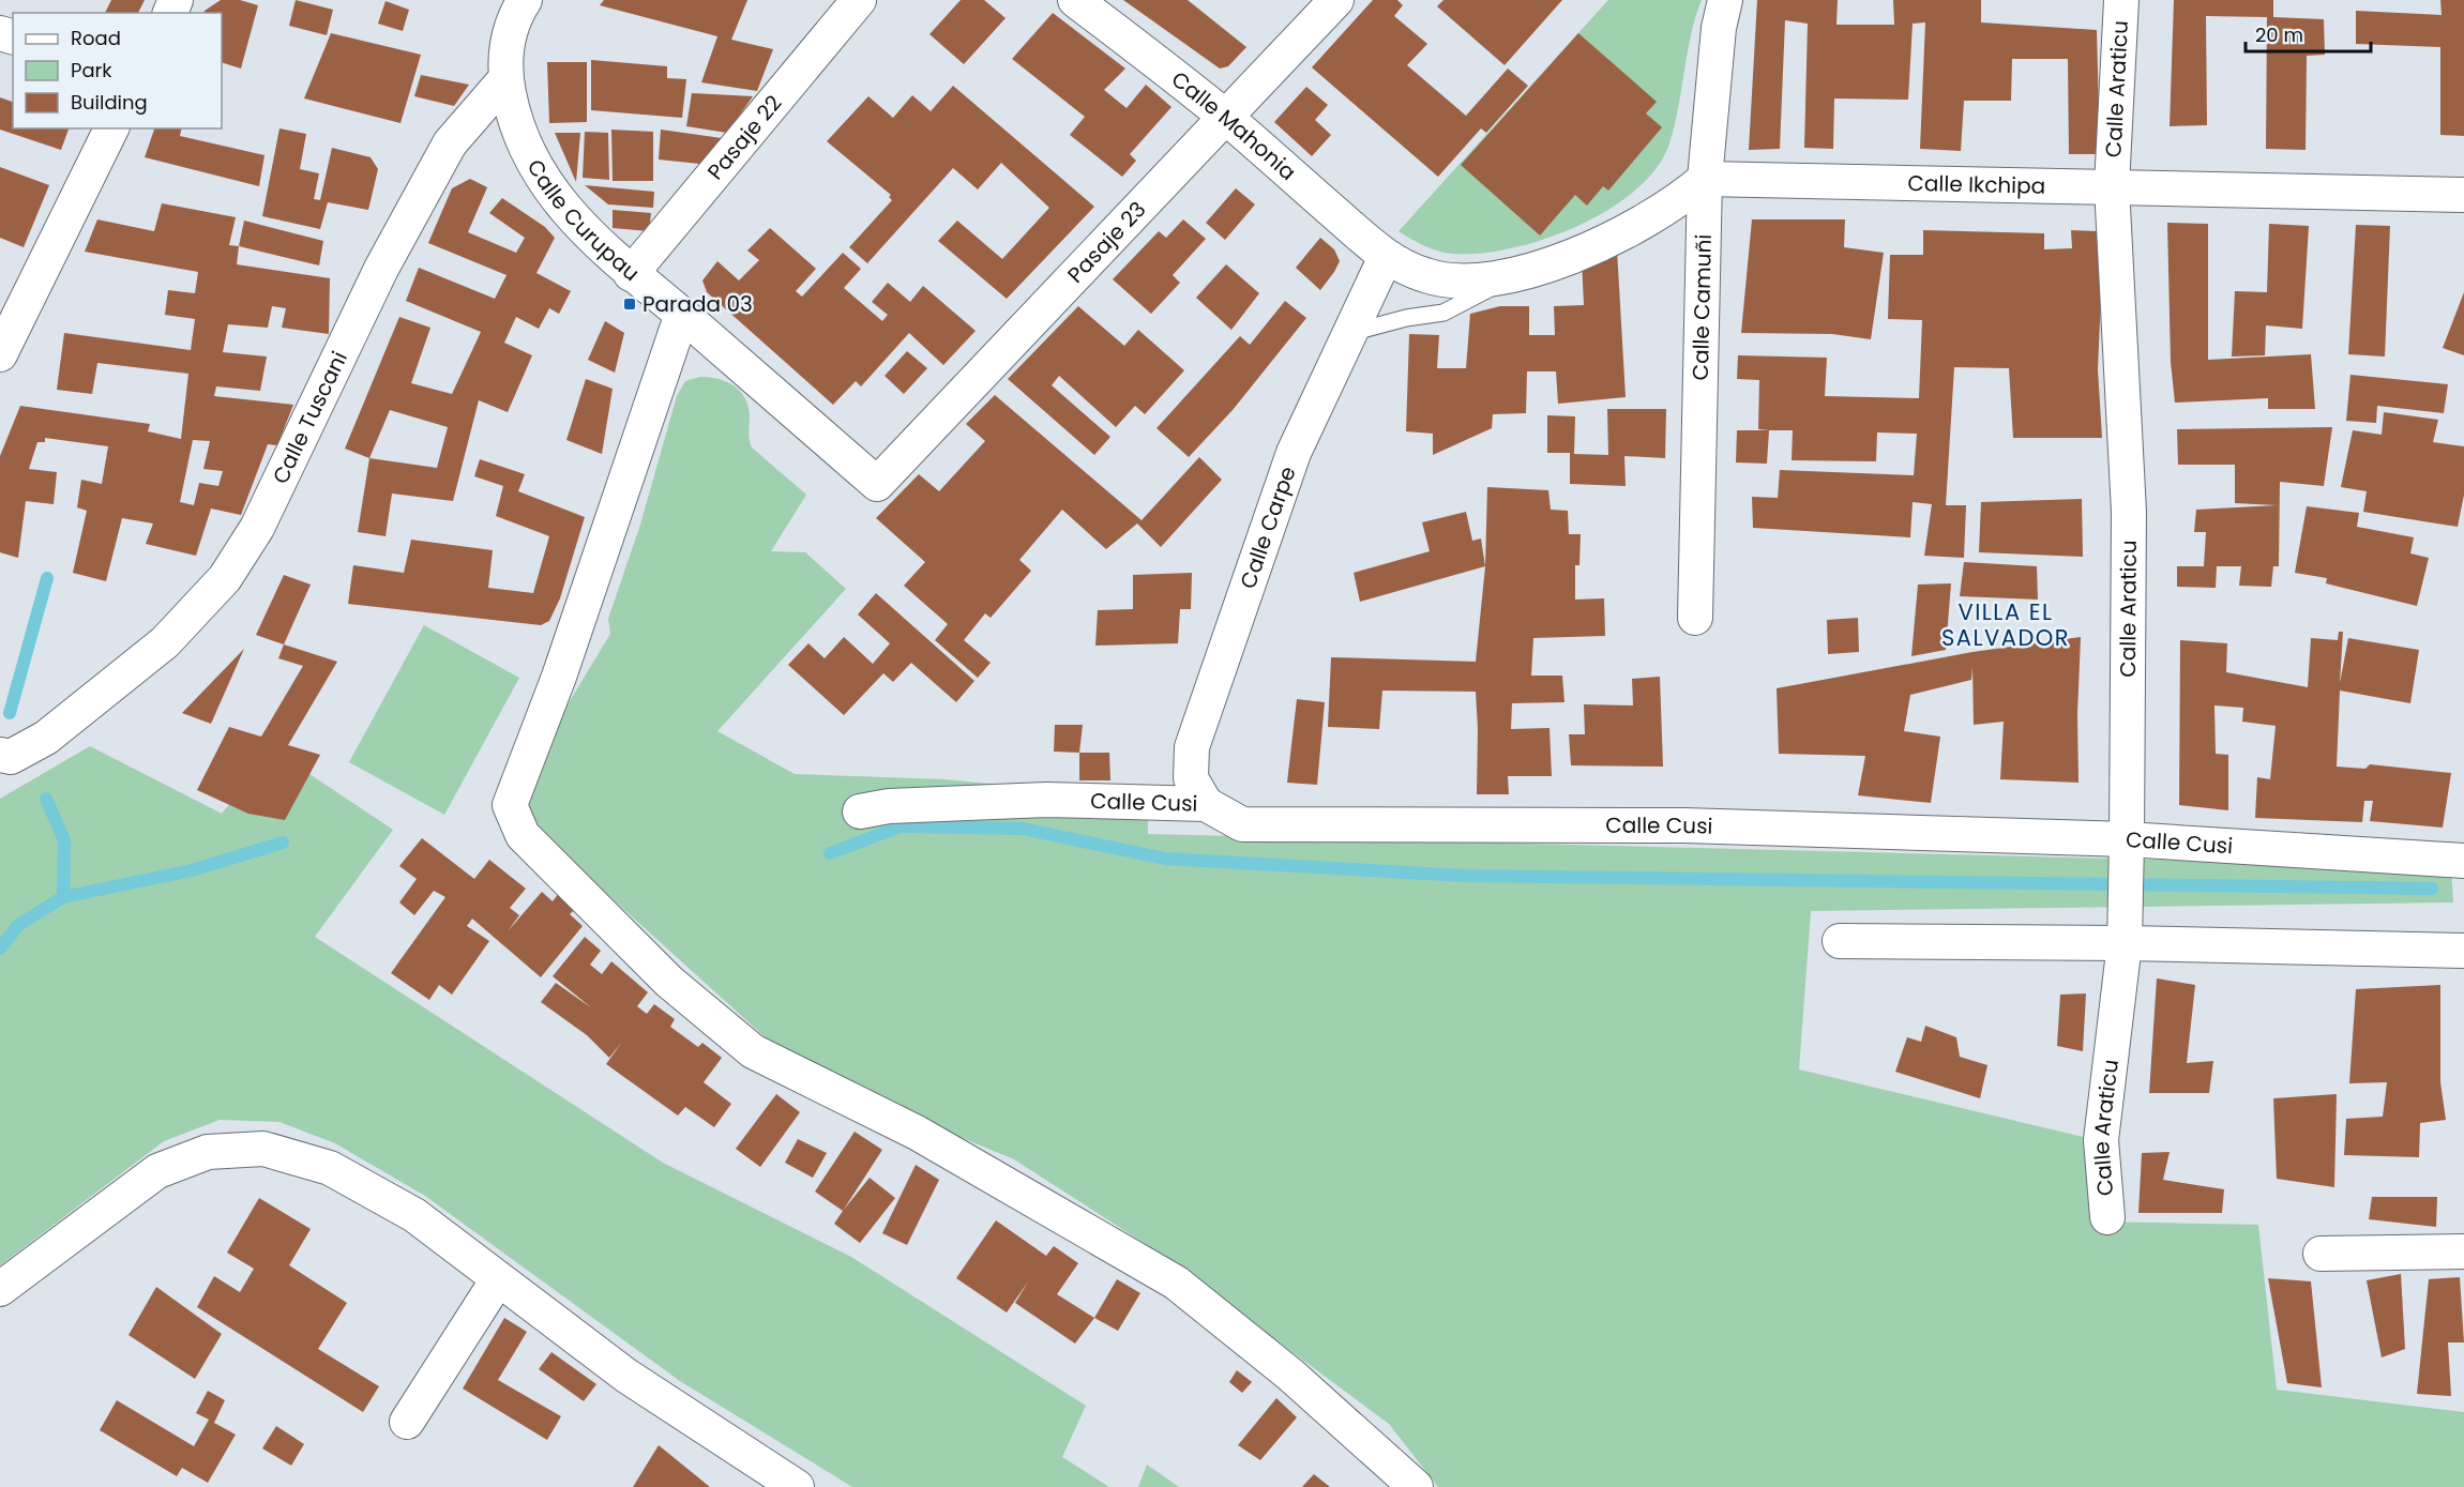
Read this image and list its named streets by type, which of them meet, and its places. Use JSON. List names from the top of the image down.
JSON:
{
  "streets": {
    "street": [
      "Calle Araticu",
      "Calle Mahonia",
      "Pasaje 22",
      "Calle Ikchipa",
      "Calle Curupau",
      "Pasaje 23",
      "Calle Camuñi",
      "Calle Tuscani",
      "Calle Carpe",
      "Calle Cusi"
    ]
  },
  "crossings": [
    ["Calle Araticu", "Calle Ikchipa"],
    ["Calle Araticu", "Calle Cusi"],
    ["Calle Mahonia", "Pasaje 23"],
    ["Calle Mahonia", "Calle Carpe"],
    ["Pasaje 22", "Calle Curupau"],
    ["Calle Ikchipa", "Calle Camuñi"],
    ["Calle Curupau", "Pasaje 23"],
    ["Calle Curupau", "Calle Tuscani"],
    ["Calle Carpe", "Calle Cusi"]
  ],
  "districts": ["VILLA EL SALVADOR"],
  "places": {
    "transit": ["Parada 03"]
  },
  "legend": ["Road", "Park", "Building"],
  "scale_bar": "20 m"
}
